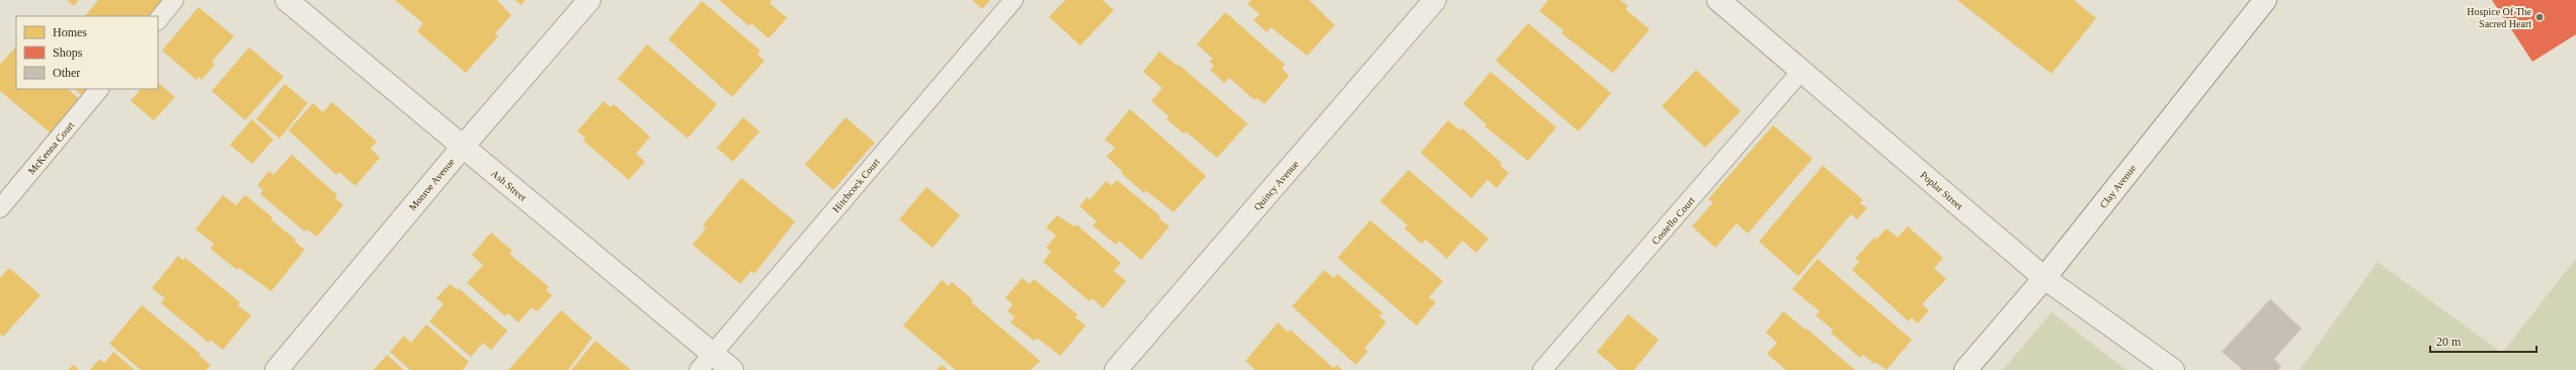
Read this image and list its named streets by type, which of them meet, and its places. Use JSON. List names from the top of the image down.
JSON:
{
  "streets": {
    "street": [
      "Monroe Avenue",
      "Ash Street",
      "Quincy Avenue",
      "Clay Avenue",
      "Poplar Street"
    ],
    "lane": ["McKenna Court", "Hitchcock Court", "Costello Court"]
  },
  "crossings": [
    ["Monroe Avenue", "Ash Street"],
    ["Ash Street", "Hitchcock Court"],
    ["Clay Avenue", "Poplar Street"],
    ["Poplar Street", "Costello Court"]
  ],
  "places": ["Hospice Of The Sacred Heart"],
  "legend": ["Homes", "Shops", "Other"],
  "scale_bar": "20 m"
}
